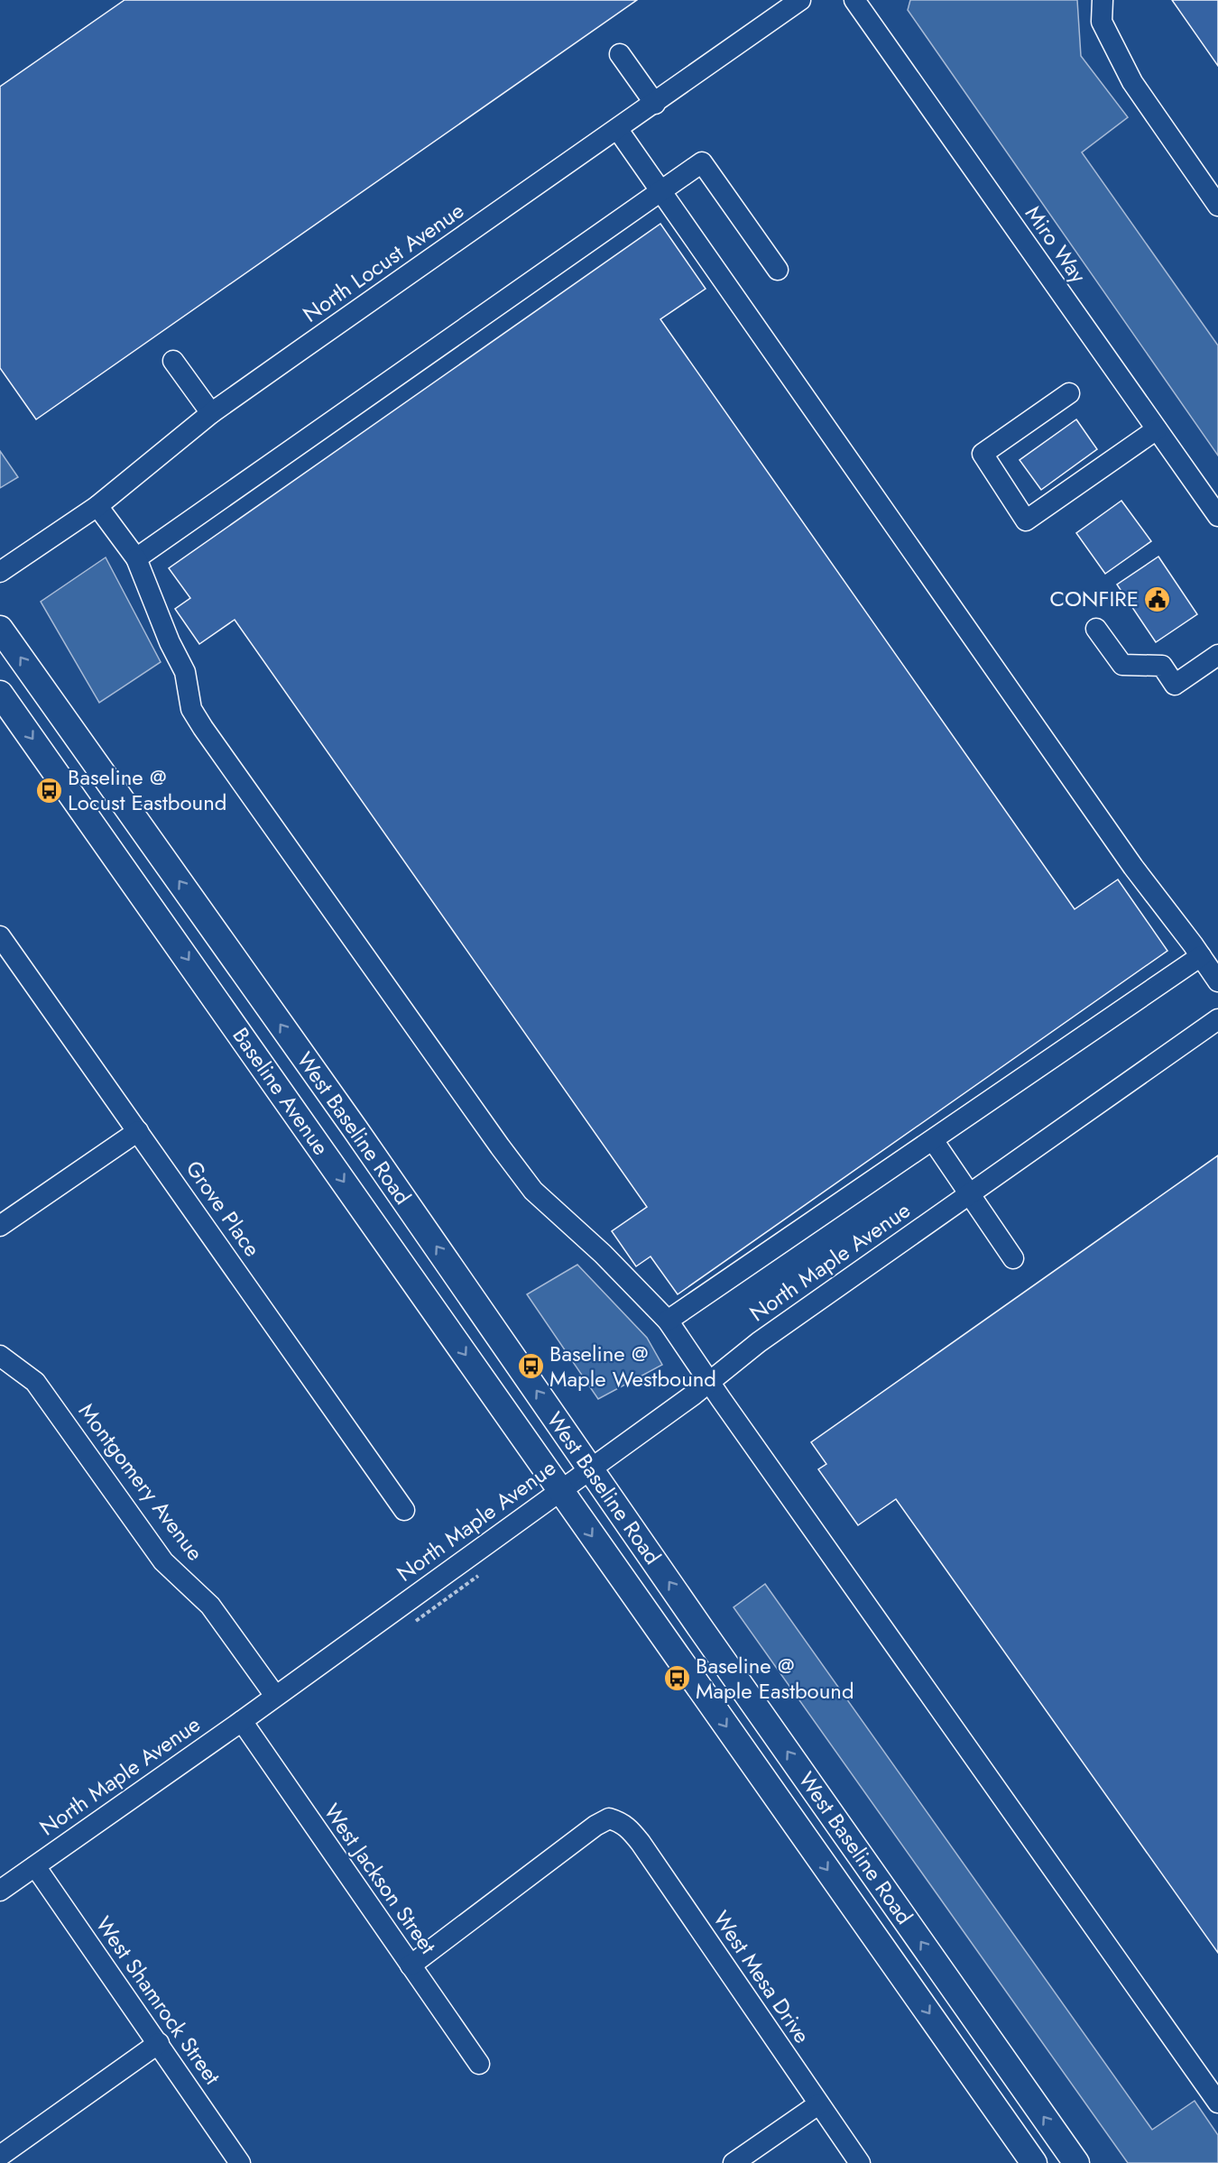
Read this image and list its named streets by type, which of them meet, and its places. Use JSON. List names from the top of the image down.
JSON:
{
  "streets": {
    "main road": ["Baseline Avenue", "West Baseline Road"],
    "street": [
      "Miro Way",
      "North Locust Avenue",
      "Grove Place",
      "North Maple Avenue",
      "Montgomery Avenue",
      "West Jackson Street",
      "West Mesa Drive",
      "West Shamrock Street"
    ]
  },
  "crossings": [
    ["Baseline Avenue", "West Baseline Road"],
    ["Baseline Avenue", "North Maple Avenue"],
    ["West Baseline Road", "North Maple Avenue"],
    ["North Maple Avenue", "Montgomery Avenue"],
    ["North Maple Avenue", "West Jackson Street"],
    ["North Maple Avenue", "West Shamrock Street"],
    ["West Jackson Street", "West Mesa Drive"]
  ],
  "one_way": ["Baseline Avenue"],
  "places": {
    "public building": ["CONFIRE"],
    "bus stop": ["Baseline @ Locust Eastbound", "Baseline @ Maple Westbound", "Baseline @ Maple Eastbound"]
  }
}
